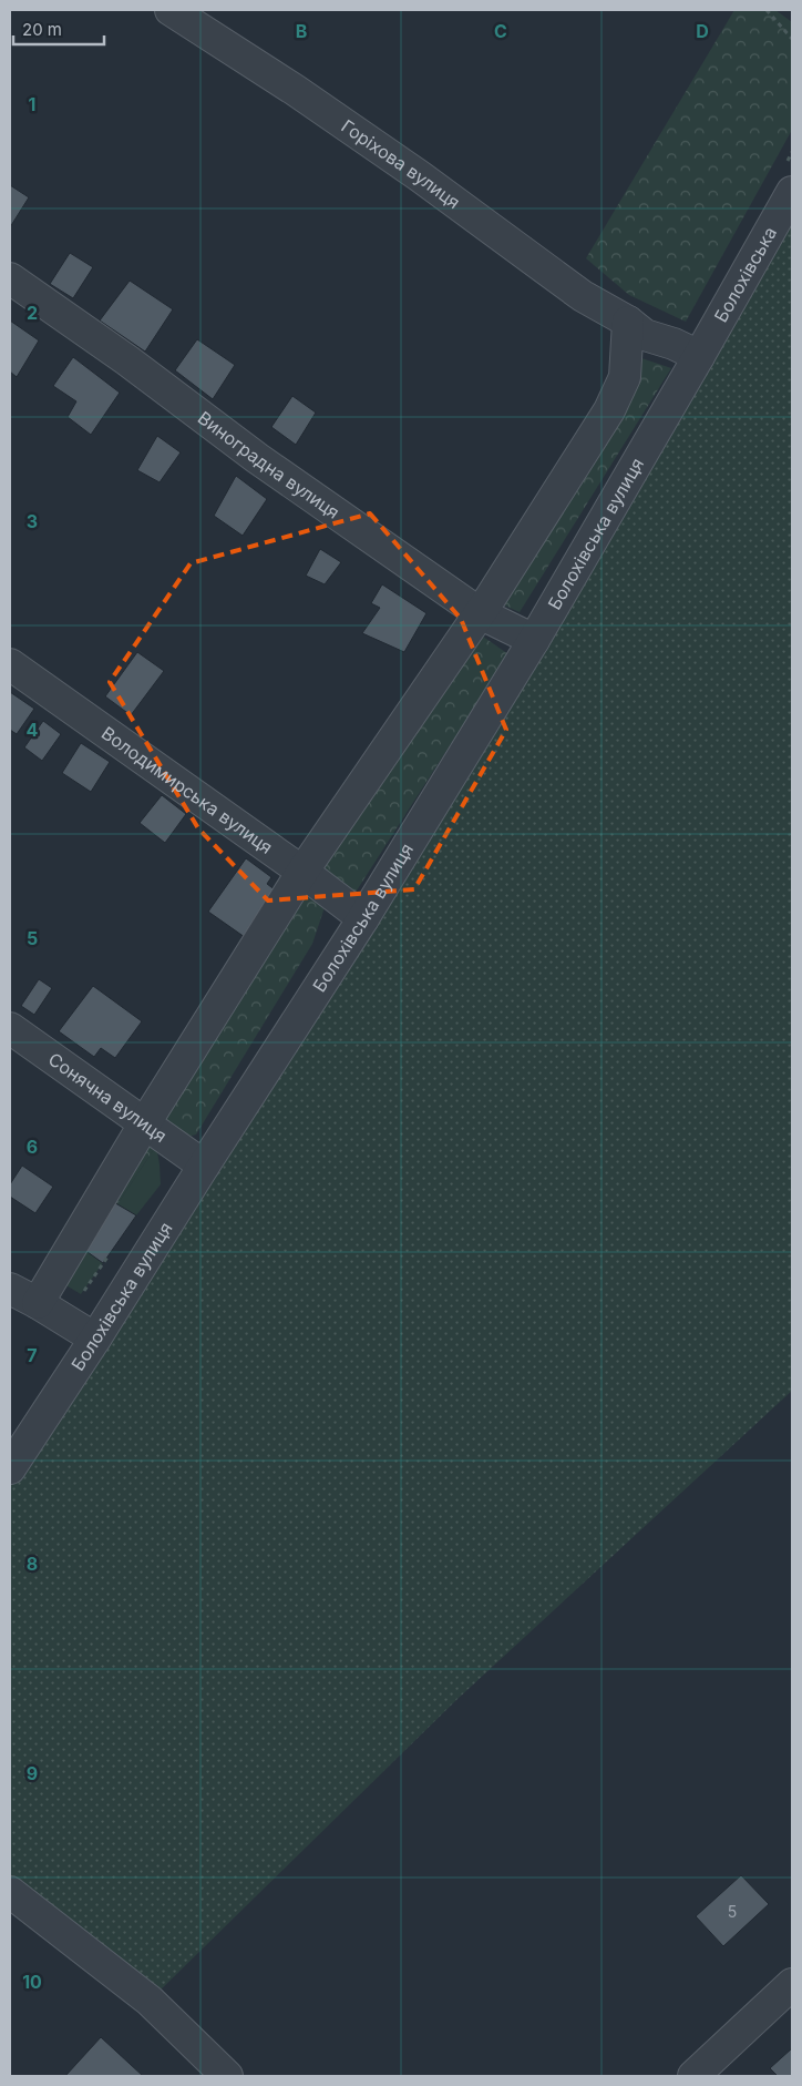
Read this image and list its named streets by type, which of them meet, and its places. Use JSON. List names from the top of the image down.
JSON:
{
  "streets": {
    "street": [
      "Горіхова вулиця",
      "Болохівська",
      "Виноградна вулиця",
      "Болохівська вулиця",
      "Володимирська вулиця",
      "Сонячна вулиця"
    ]
  },
  "crossings": [
    ["Горіхова вулиця", "Болохівська"],
    ["Горіхова вулиця", "Болохівська вулиця"],
    ["Болохівська", "Болохівська вулиця"],
    ["Виноградна вулиця", "Болохівська вулиця"],
    ["Болохівська вулиця", "Володимирська вулиця"],
    ["Болохівська вулиця", "Сонячна вулиця"]
  ],
  "house_numbers": ["5"],
  "scale_bar": "20 m",
  "grid": {
    "columns": ["B", "C", "D"],
    "rows": [
      "1",
      "2",
      "3",
      "4",
      "5",
      "6",
      "7",
      "8",
      "9",
      "10"
    ]
  }
}
